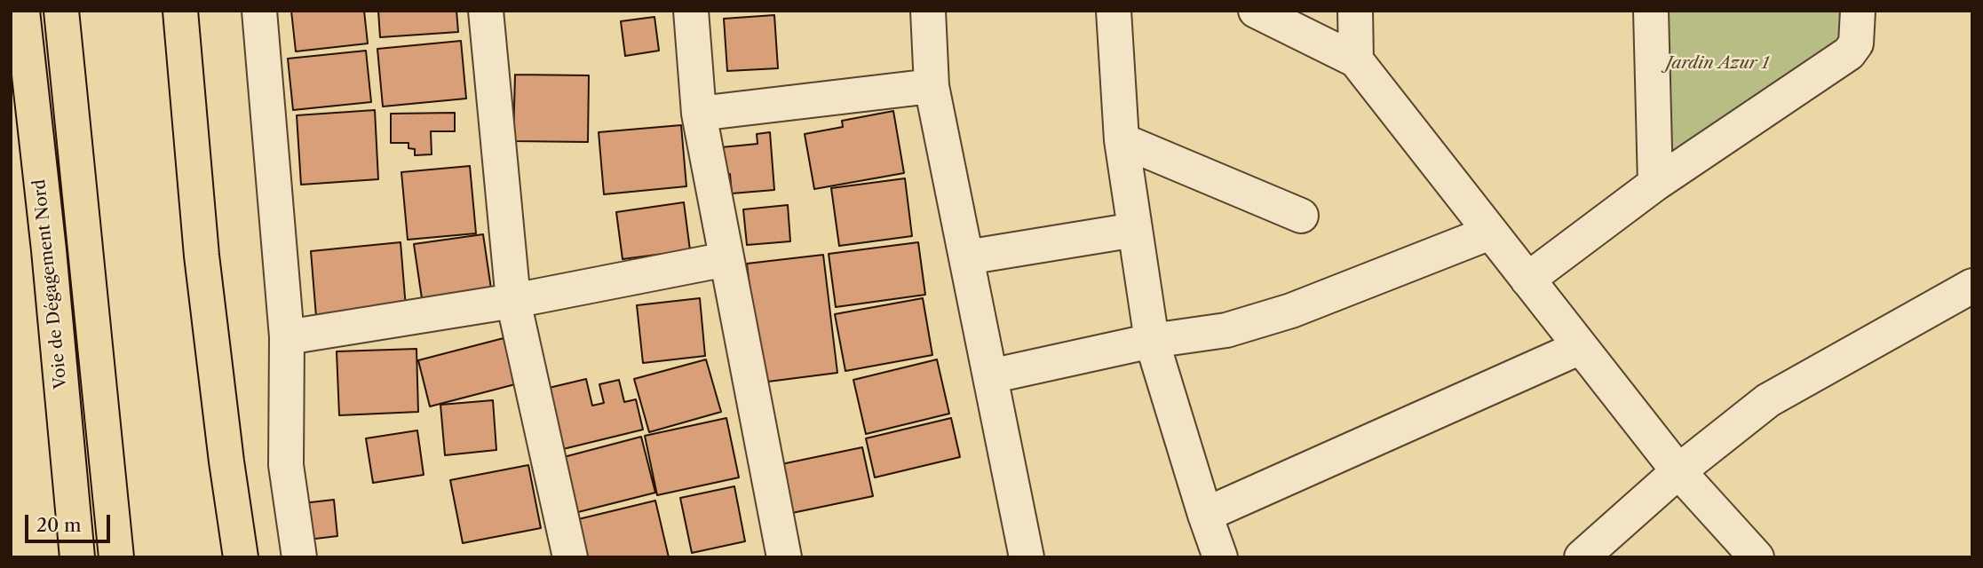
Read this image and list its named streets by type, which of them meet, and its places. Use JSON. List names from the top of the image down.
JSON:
{
  "streets": {
    "main road": ["Voie de Dégagement Nord"]
  },
  "parks": ["Jardin Azur 1"],
  "scale_bar": "20 m"
}
